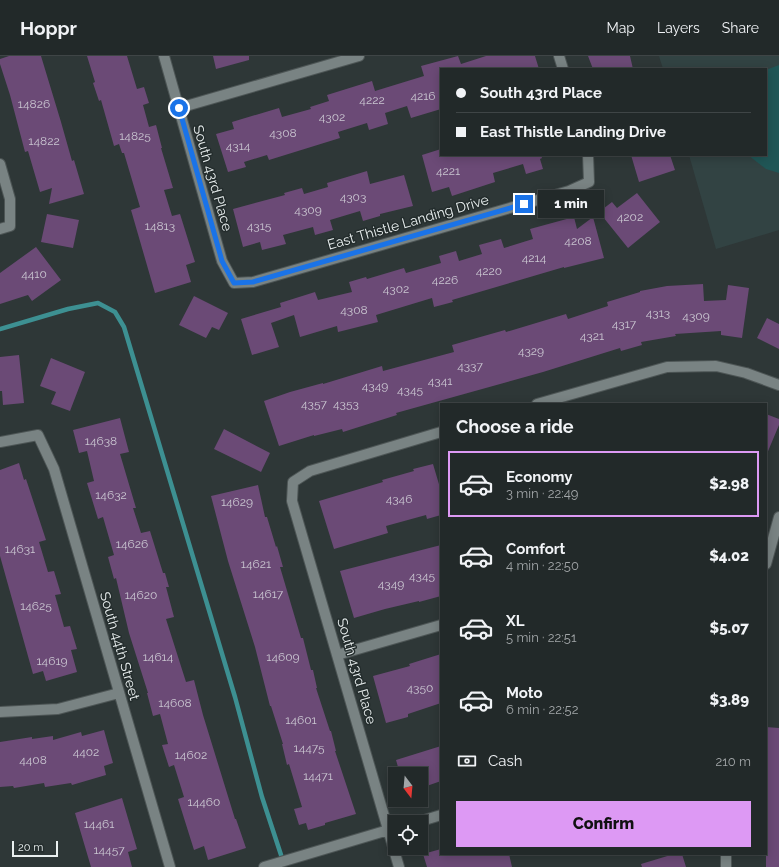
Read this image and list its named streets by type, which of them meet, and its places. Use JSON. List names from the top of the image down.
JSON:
{
  "streets": {
    "street": ["South 43rd Place", "East Thistle Landing Drive", "South 44th Street"]
  },
  "crossings": [
    ["South 43rd Place", "East Thistle Landing Drive"]
  ],
  "house_numbers": [
    "4216",
    "4222",
    "14826",
    "4302",
    "4308",
    "14825",
    "14822",
    "4314",
    "4221",
    "4303",
    "4309",
    "4202",
    "14813",
    "4315",
    "4208",
    "4214",
    "4220",
    "4410",
    "4226",
    "4302",
    "4308",
    "4313",
    "4309",
    "4317",
    "4321",
    "4329",
    "4337",
    "4341",
    "4349",
    "4345",
    "4357",
    "4353",
    "14638",
    "14632",
    "4346",
    "14629",
    "14626",
    "14631",
    "14621",
    "4345",
    "4349",
    "14617",
    "14620",
    "14625",
    "14614",
    "14609",
    "14619",
    "4350",
    "14608",
    "14601",
    "14475",
    "4402",
    "14602",
    "4408",
    "14471",
    "14460",
    "14461",
    "14457"
  ],
  "scale_bar": "20 m",
  "north": "bottom",
  "page": {
    "header": "Hoppr",
    "nav": ["Map", "Layers", "Share"],
    "banner": ["South 43rd Place", "East Thistle Landing Drive"],
    "bubble": "1 min",
    "heading": "Choose a ride",
    "list": [
      {
        "name": "Economy",
        "note": "3 min · 22:49",
        "value": "$2.98"
      },
      {
        "name": "Comfort",
        "note": "4 min · 22:50",
        "value": "$4.02"
      },
      {
        "name": "XL",
        "note": "5 min · 22:51",
        "value": "$5.07"
      },
      {
        "name": "Moto",
        "note": "6 min · 22:52",
        "value": "$3.89"
      }
    ],
    "pay": ["Cash", "210 m"],
    "buttons": "Confirm",
    "scale": "20 m"
  }
}
